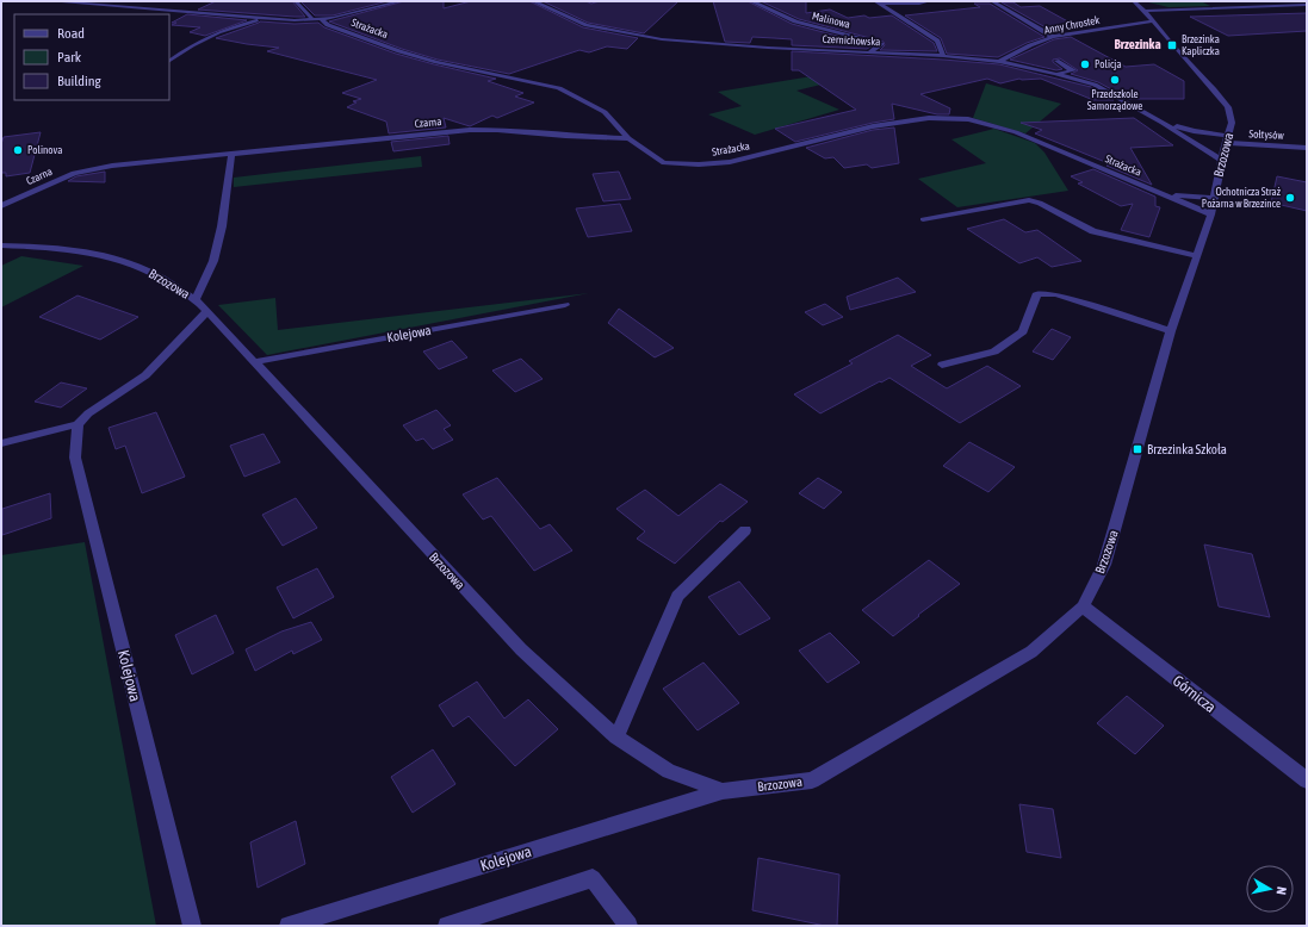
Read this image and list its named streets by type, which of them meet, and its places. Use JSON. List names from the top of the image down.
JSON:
{
  "streets": {
    "street": [
      "Malinowa",
      "Anny Chrostek",
      "Strażacka",
      "Czernichowska",
      "Czarna",
      "Sołtysów",
      "Brzozowa",
      "Kolejowa",
      "Górnicza"
    ]
  },
  "crossings": [
    ["Malinowa", "Czernichowska"],
    ["Anny Chrostek", "Czernichowska"],
    ["Anny Chrostek", "Brzozowa"],
    ["Strażacka", "Czarna"],
    ["Strażacka", "Brzozowa"],
    ["Czernichowska", "Sołtysów"],
    ["Czernichowska", "Brzozowa"],
    ["Sołtysów", "Brzozowa"],
    ["Brzozowa", "Kolejowa"],
    ["Brzozowa", "Górnicza"]
  ],
  "districts": ["Brzezinka"],
  "places": {
    "transit": ["Brzezinka Kapliczka", "Brzezinka Szkoła"],
    "other": [
      "Policja",
      "Przedszkole Samorządowe",
      "Polinova",
      "Ochotnicza Straż Pożarna w Brzezince"
    ]
  },
  "legend": ["Road", "Park", "Building"],
  "north": "right"
}
